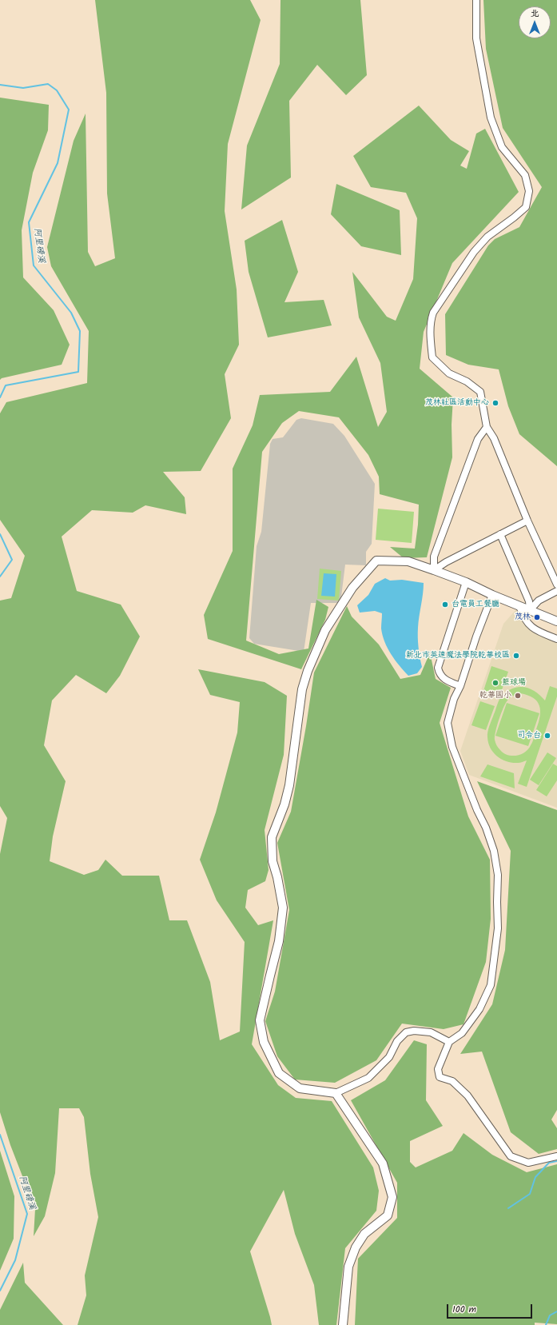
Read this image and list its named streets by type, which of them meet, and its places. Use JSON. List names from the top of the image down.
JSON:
{
  "water": ["阿里磅溪"],
  "places": [
    "茂林社區活動中心",
    "台電員工餐廳",
    "茂林",
    "新北市英速魔法學院乾華校區",
    "籃球場",
    "乾華國小",
    "司令台"
  ],
  "scale_bar": "100 m",
  "north": "top"
}
